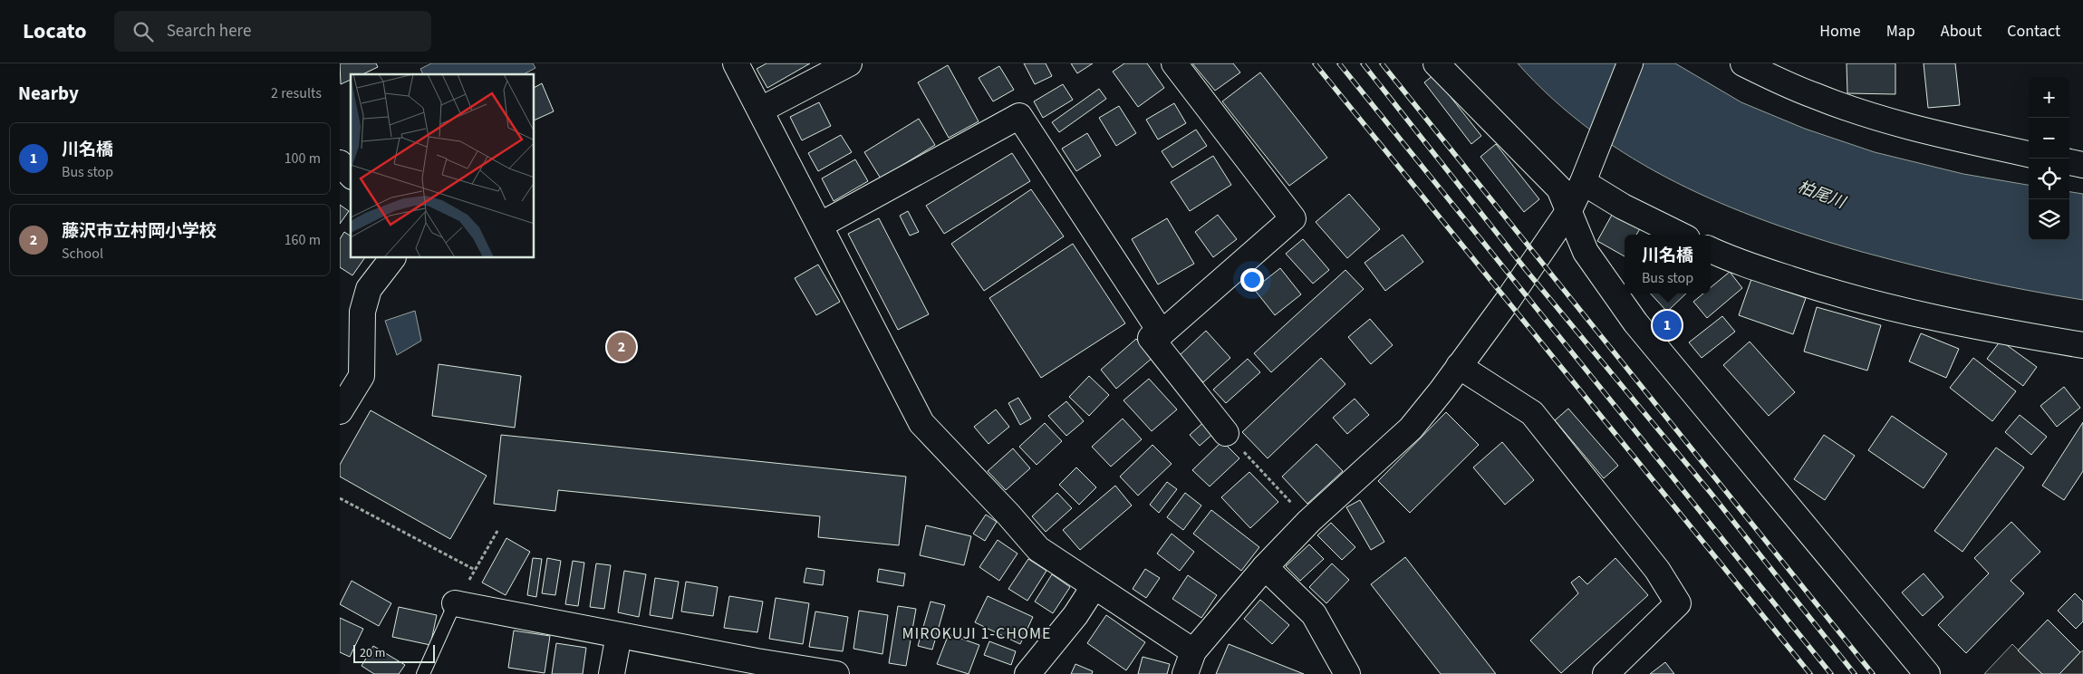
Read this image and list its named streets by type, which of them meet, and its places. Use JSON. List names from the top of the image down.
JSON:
{
  "districts": ["MIROKUJI 1-CHOME"],
  "water": ["柏尾川"],
  "scale_bar": "20 m",
  "page": {
    "header": "Locato",
    "search": "Search here",
    "nav": [
      "Home",
      "Map",
      "About",
      "Contact"
    ],
    "heading": ["Nearby", "2 results"],
    "map_buttons": ["+", "−"],
    "list": [
      {
        "mark": "1",
        "name": "川名橋",
        "note": "Bus stop",
        "value": "100 m"
      },
      {
        "mark": "2",
        "name": "藤沢市立村岡小学校",
        "note": "School",
        "value": "160 m"
      }
    ],
    "popup": ["川名橋", "Bus stop"],
    "pins": ["1", "2"],
    "scale": "20 m"
  }
}
